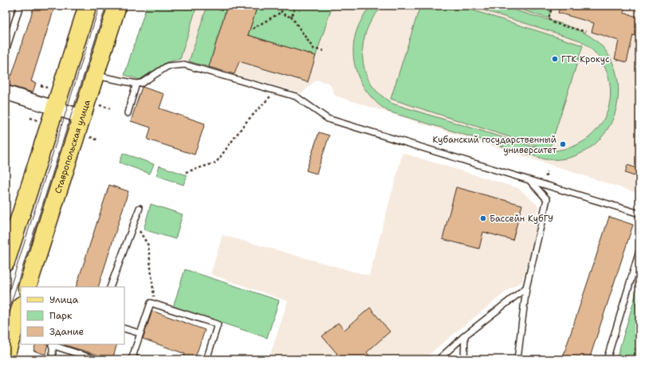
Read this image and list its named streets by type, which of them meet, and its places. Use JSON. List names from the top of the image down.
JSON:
{
  "streets": {
    "main road": ["Ставропольская улица"]
  },
  "places": ["ГТК Крокус", "Кубанский государственный университет", "Бассейн КубГУ"],
  "legend": ["Улица", "Парк", "Здание"]
}
